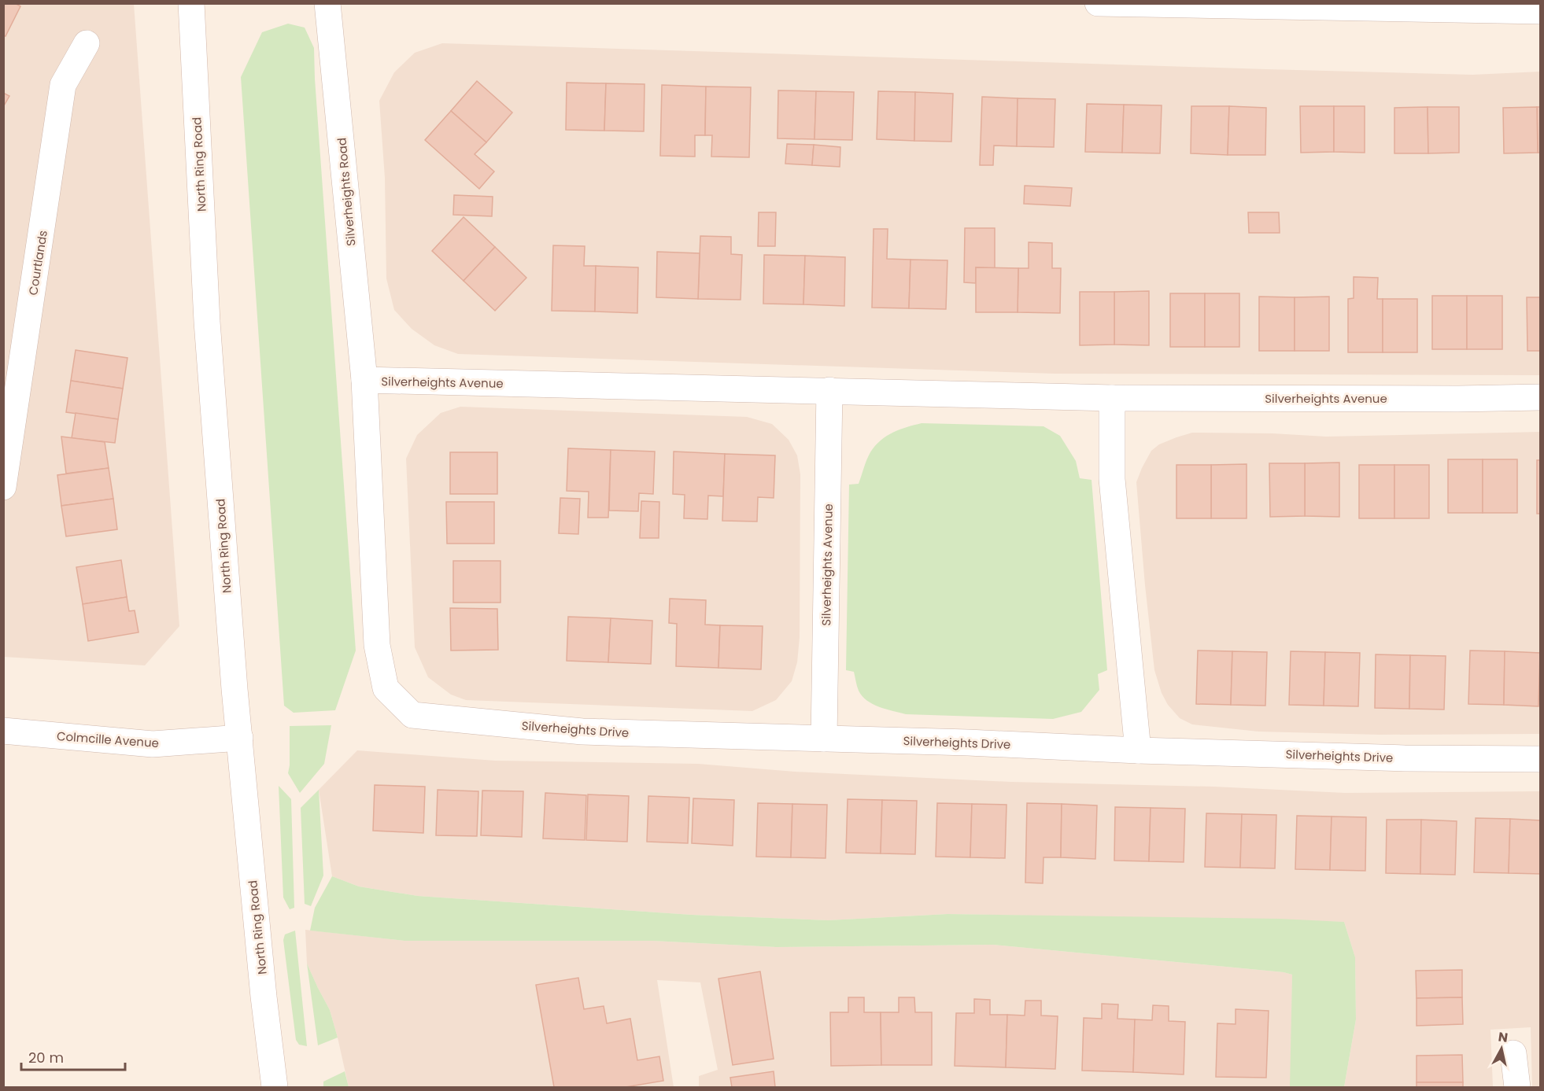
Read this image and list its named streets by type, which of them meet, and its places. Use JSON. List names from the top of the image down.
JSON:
{
  "streets": {
    "street": [
      "North Ring Road",
      "Silverheights Road",
      "Courtlands",
      "Silverheights Avenue",
      "Silverheights Drive",
      "Colmcille Avenue"
    ]
  },
  "crossings": [
    ["North Ring Road", "Colmcille Avenue"],
    ["Silverheights Road", "Silverheights Avenue"],
    ["Silverheights Avenue", "Silverheights Drive"]
  ],
  "scale_bar": "20 m",
  "north": "top"
}
